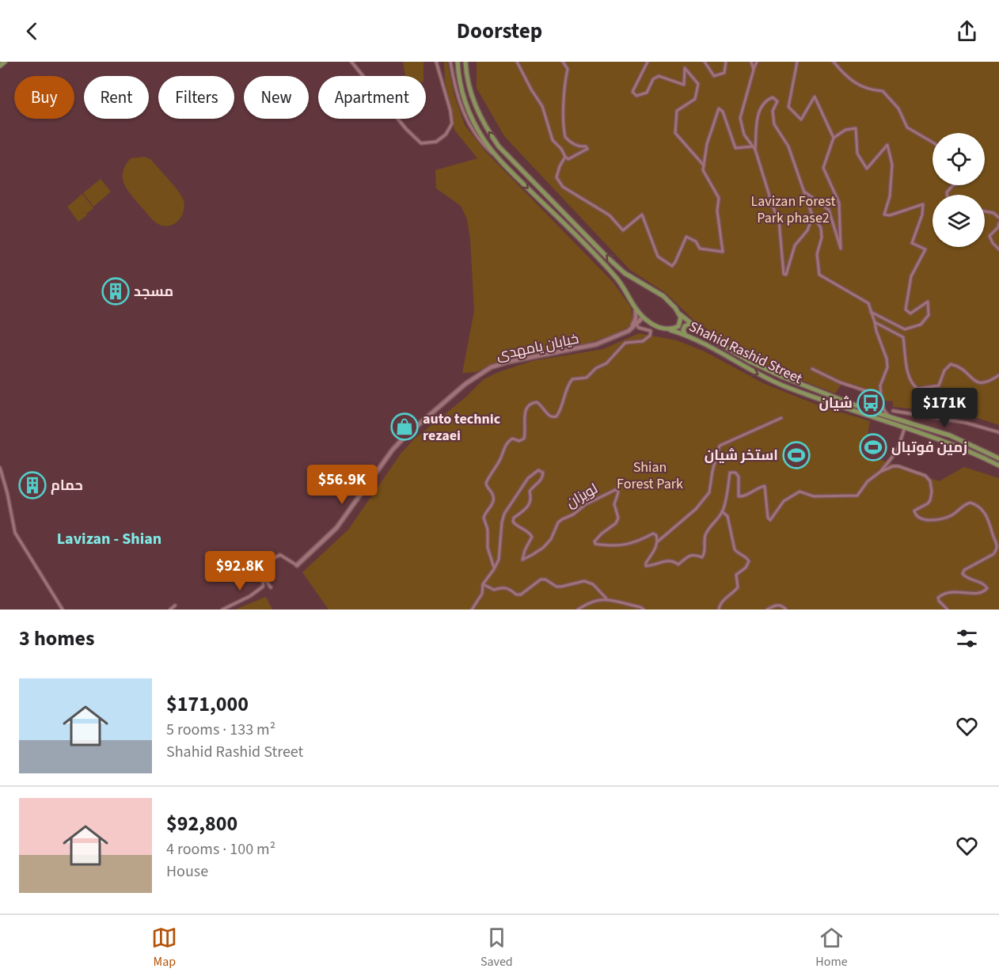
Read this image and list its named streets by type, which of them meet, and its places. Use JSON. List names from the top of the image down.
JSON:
{
  "streets": {
    "main road": ["خیابان یامهدی", "Shahid Rashid Street"],
    "street": ["لویزان"]
  },
  "crossings": [
    ["خیابان یامهدی", "Shahid Rashid Street"]
  ],
  "districts": ["Lavizan - Shian"],
  "parks": ["Lavizan Forest Park phase2", "Shian Forest Park"],
  "places": {
    "building": ["مسجد", "حمام"],
    "bus stop": ["شیان"],
    "shop": ["auto technic rezaei"],
    "sports": ["زمین فوتبال", "استخر شیان"]
  },
  "page": {
    "header": "Doorstep",
    "chip": [
      "Buy",
      "Rent",
      "Filters",
      "New",
      "Apartment"
    ],
    "price": ["$171K", "$56.9K", "$92.8K"],
    "heading": "3 homes",
    "list": [
      {
        "name": "$171,000",
        "note": "5 rooms · 133 m² · Shahid Rashid Street"
      },
      {
        "name": "$92,800",
        "note": "4 rooms · 100 m² · House"
      }
    ],
    "tabs": ["Map", "Saved", "Home"]
  }
}
